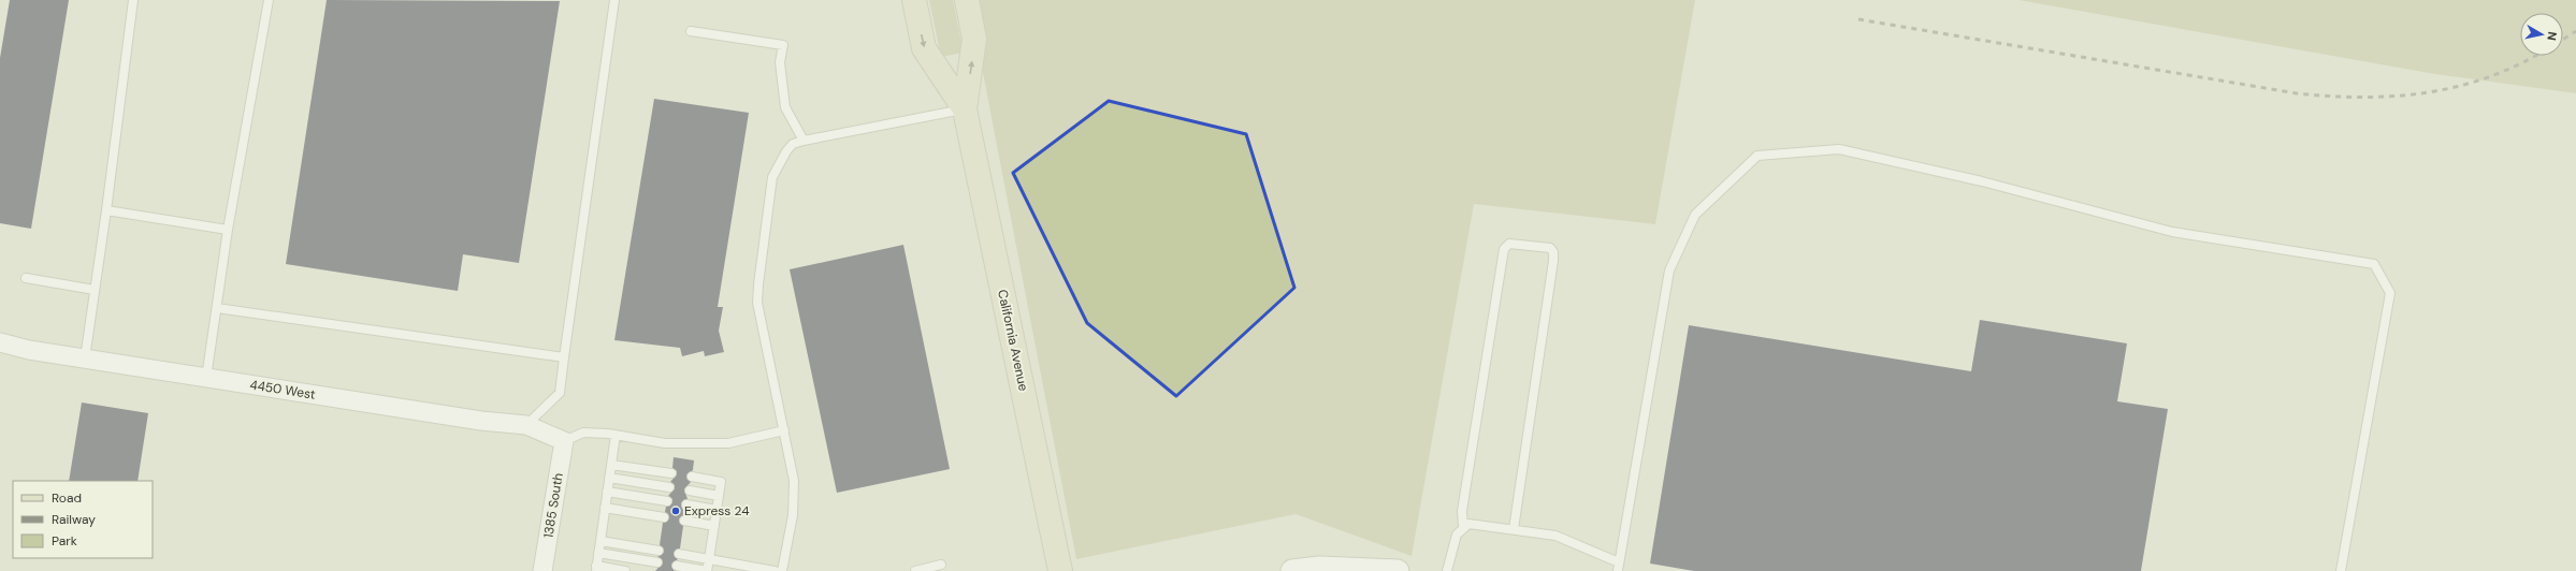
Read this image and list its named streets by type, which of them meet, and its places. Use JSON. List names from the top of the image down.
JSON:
{
  "streets": {
    "main road": ["California Avenue"],
    "street": ["4450 West", "1385 South"]
  },
  "crossings": [
    ["4450 West", "1385 South"]
  ],
  "places": ["Express 24"],
  "legend": ["Road", "Railway", "Park"],
  "north": "right"
}
